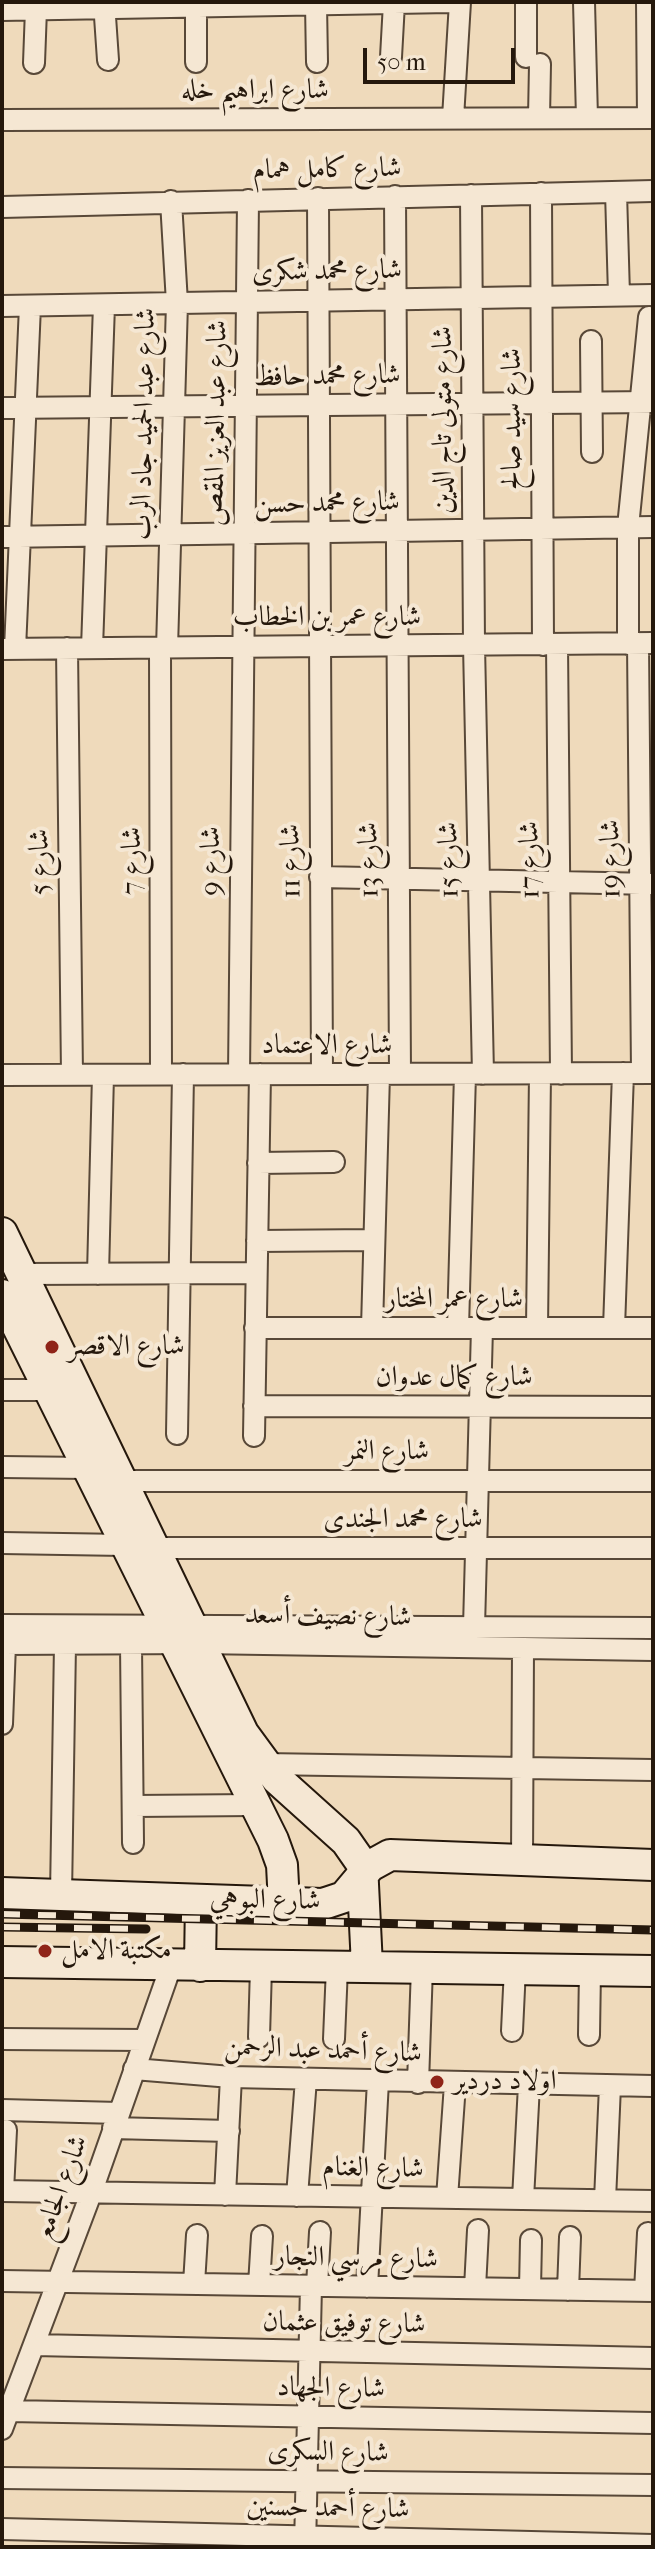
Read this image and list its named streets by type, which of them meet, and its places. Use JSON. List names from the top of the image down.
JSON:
{
  "streets": {
    "street": [
      "شارع ابراهيم خله",
      "شارع كامل همام",
      "شارع محمد شكرى",
      "شارع محمد حافظ",
      "شارع سيد صالح",
      "شارع متولى تاج الدين",
      "شارع عبد العزيز المقص",
      "شارع عبد الحميد جاد الرب",
      "شارع محمد حسن",
      "شارع عمر بن الخطاب",
      "شارع 19",
      "شارع 13",
      "شارع 15",
      "شارع 17",
      "شارع 7",
      "شارع 9",
      "شارع 11",
      "شارع 5",
      "شارع الاعتماد",
      "شارع عمر المختار",
      "شارع كمال عدوان",
      "شارع النمر",
      "شارع محمد الجندى",
      "شارع نصيف أسعد",
      "شارع البوهي",
      "شارع أحمد عبد الرحمن",
      "شارع الغنام",
      "شارع الجامع",
      "شارع مرسي النجار",
      "شارع توفيق عثمان",
      "شارع الجهاد",
      "شارع السكرى",
      "شارع أحمد حسنين"
    ]
  },
  "crossings": [
    ["شارع كامل همام", "شارع سيد صالح"],
    ["شارع كامل همام", "شارع متولى تاج الدين"],
    ["شارع كامل همام", "شارع عبد العزيز المقص"],
    ["شارع كامل همام", "شارع عبد الحميد جاد الرب"],
    ["شارع كامل همام", "شارع 13"],
    ["شارع كامل همام", "شارع 11"],
    ["شارع محمد شكرى", "شارع سيد صالح"],
    ["شارع محمد شكرى", "شارع متولى تاج الدين"],
    ["شارع محمد شكرى", "شارع عبد العزيز المقص"],
    ["شارع محمد شكرى", "شارع عبد الحميد جاد الرب"],
    ["شارع محمد شكرى", "شارع 13"],
    ["شارع محمد شكرى", "شارع 11"],
    ["شارع محمد حافظ", "شارع سيد صالح"],
    ["شارع محمد حافظ", "شارع متولى تاج الدين"],
    ["شارع محمد حافظ", "شارع عبد العزيز المقص"],
    ["شارع محمد حافظ", "شارع عبد الحميد جاد الرب"],
    ["شارع محمد حافظ", "شارع 19"],
    ["شارع محمد حافظ", "شارع 13"],
    ["شارع محمد حافظ", "شارع 11"],
    ["شارع سيد صالح", "شارع محمد حسن"],
    ["شارع سيد صالح", "شارع عمر بن الخطاب"],
    ["شارع سيد صالح", "شارع 17"],
    ["شارع متولى تاج الدين", "شارع محمد حسن"],
    ["شارع متولى تاج الدين", "شارع عمر بن الخطاب"],
    ["شارع متولى تاج الدين", "شارع 15"],
    ["شارع عبد العزيز المقص", "شارع محمد حسن"],
    ["شارع عبد العزيز المقص", "شارع عمر بن الخطاب"],
    ["شارع عبد العزيز المقص", "شارع 9"],
    ["شارع عبد الحميد جاد الرب", "شارع محمد حسن"],
    ["شارع عبد الحميد جاد الرب", "شارع عمر بن الخطاب"],
    ["شارع عبد الحميد جاد الرب", "شارع 7"],
    ["شارع محمد حسن", "شارع 19"],
    ["شارع محمد حسن", "شارع 13"],
    ["شارع محمد حسن", "شارع 11"],
    ["شارع عمر بن الخطاب", "شارع 19"],
    ["شارع عمر بن الخطاب", "شارع 13"],
    ["شارع عمر بن الخطاب", "شارع 15"],
    ["شارع عمر بن الخطاب", "شارع 17"],
    ["شارع عمر بن الخطاب", "شارع 7"],
    ["شارع عمر بن الخطاب", "شارع 9"],
    ["شارع عمر بن الخطاب", "شارع 11"],
    ["شارع عمر بن الخطاب", "شارع 5"],
    ["شارع 19", "شارع الاعتماد"],
    ["شارع 19", "شارع عمر المختار"],
    ["شارع 13", "شارع الاعتماد"],
    ["شارع 13", "شارع عمر المختار"],
    ["شارع 15", "شارع الاعتماد"],
    ["شارع 15", "شارع عمر المختار"],
    ["شارع 17", "شارع الاعتماد"],
    ["شارع 17", "شارع عمر المختار"],
    ["شارع 7", "شارع الاعتماد"],
    ["شارع 9", "شارع الاعتماد"],
    ["شارع 9", "شارع عمر المختار"],
    ["شارع 9", "شارع كمال عدوان"],
    ["شارع 11", "شارع الاعتماد"],
    ["شارع 5", "شارع الاعتماد"],
    ["شارع أحمد عبد الرحمن", "شارع الجامع"],
    ["شارع الغنام", "شارع الجامع"],
    ["شارع الجامع", "شارع مرسي النجار"],
    ["شارع الجامع", "شارع توفيق عثمان"],
    ["شارع الجامع", "شارع الجهاد"]
  ],
  "places": ["شارع الاقصر", "مكتبة الامل", "اولاد دردير"],
  "scale_bar": "50 m"
}
